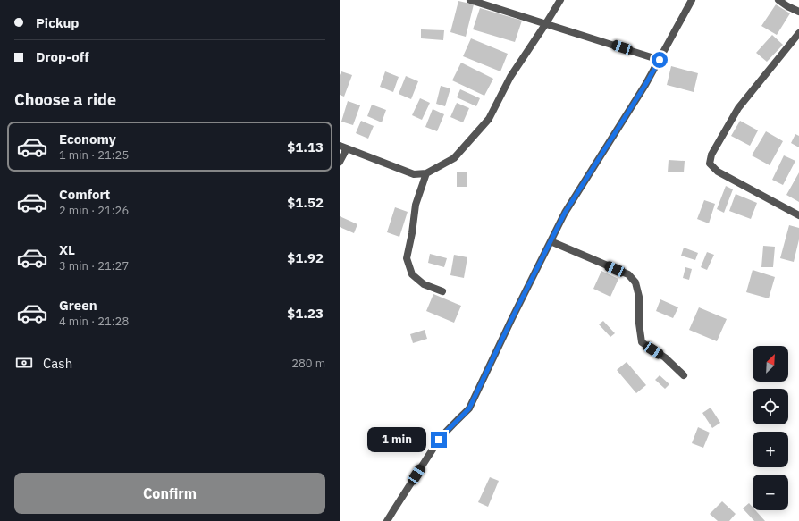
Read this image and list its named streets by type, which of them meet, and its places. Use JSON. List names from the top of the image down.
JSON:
{
  "north": "top right",
  "page": {
    "banner": ["Pickup", "Drop-off"],
    "heading": "Choose a ride",
    "list": [
      {
        "name": "Economy",
        "note": "1 min · 21:25",
        "value": "$1.13"
      },
      {
        "name": "Comfort",
        "note": "2 min · 21:26",
        "value": "$1.52"
      },
      {
        "name": "XL",
        "note": "3 min · 21:27",
        "value": "$1.92"
      },
      {
        "name": "Green",
        "note": "4 min · 21:28",
        "value": "$1.23"
      }
    ],
    "pay": ["Cash", "280 m"],
    "map_buttons": ["+", "−"],
    "bubble": "1 min",
    "buttons": "Confirm"
  }
}
